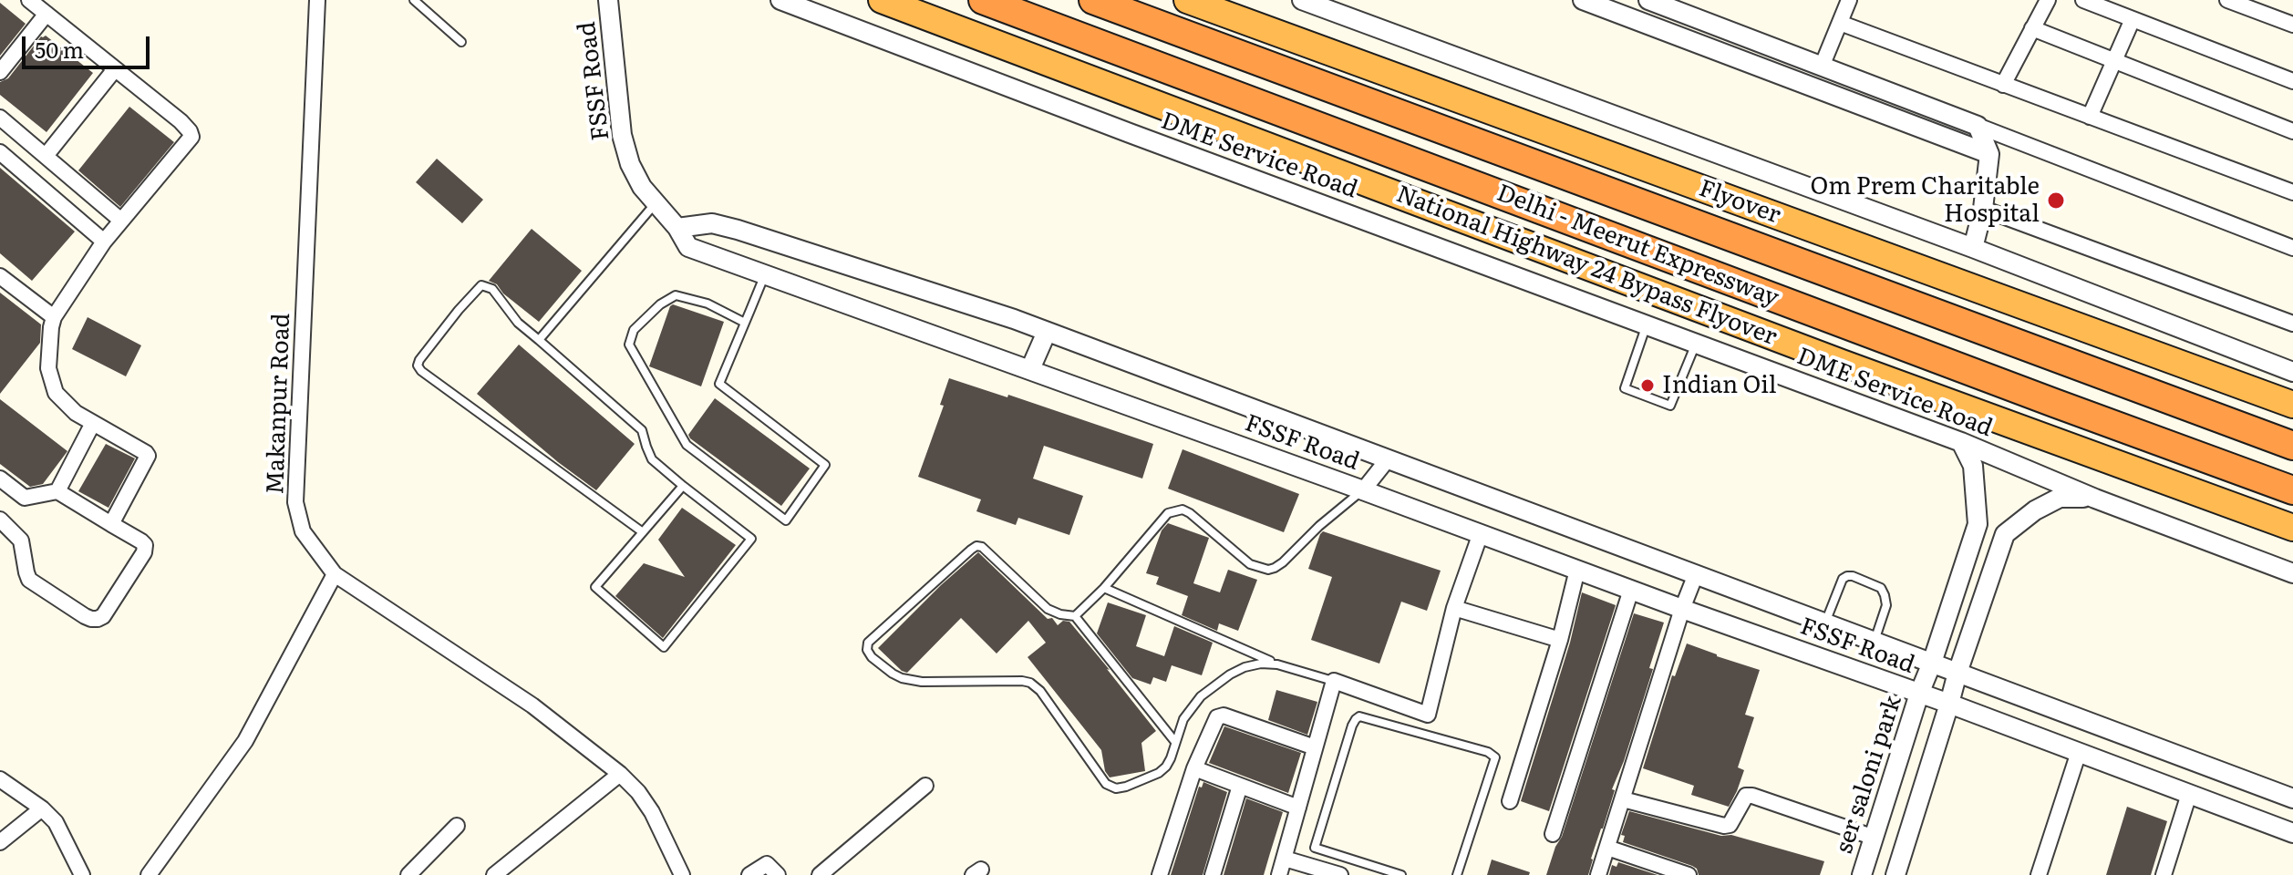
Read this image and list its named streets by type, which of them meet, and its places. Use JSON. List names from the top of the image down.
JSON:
{
  "streets": {
    "highway": ["Flyover", "Delhi - Meerut Expressway", "National Highway 24 Bypass Flyover"],
    "street": [
      "FSSF Road",
      "DME Service Road",
      "Makanpur Road",
      "ser saloni park"
    ]
  },
  "crossings": [
    ["FSSF Road", "ser saloni park"],
    ["DME Service Road", "ser saloni park"]
  ],
  "places": ["Om Prem Charitable Hospital", "Indian Oil"],
  "scale_bar": "50 m"
}
